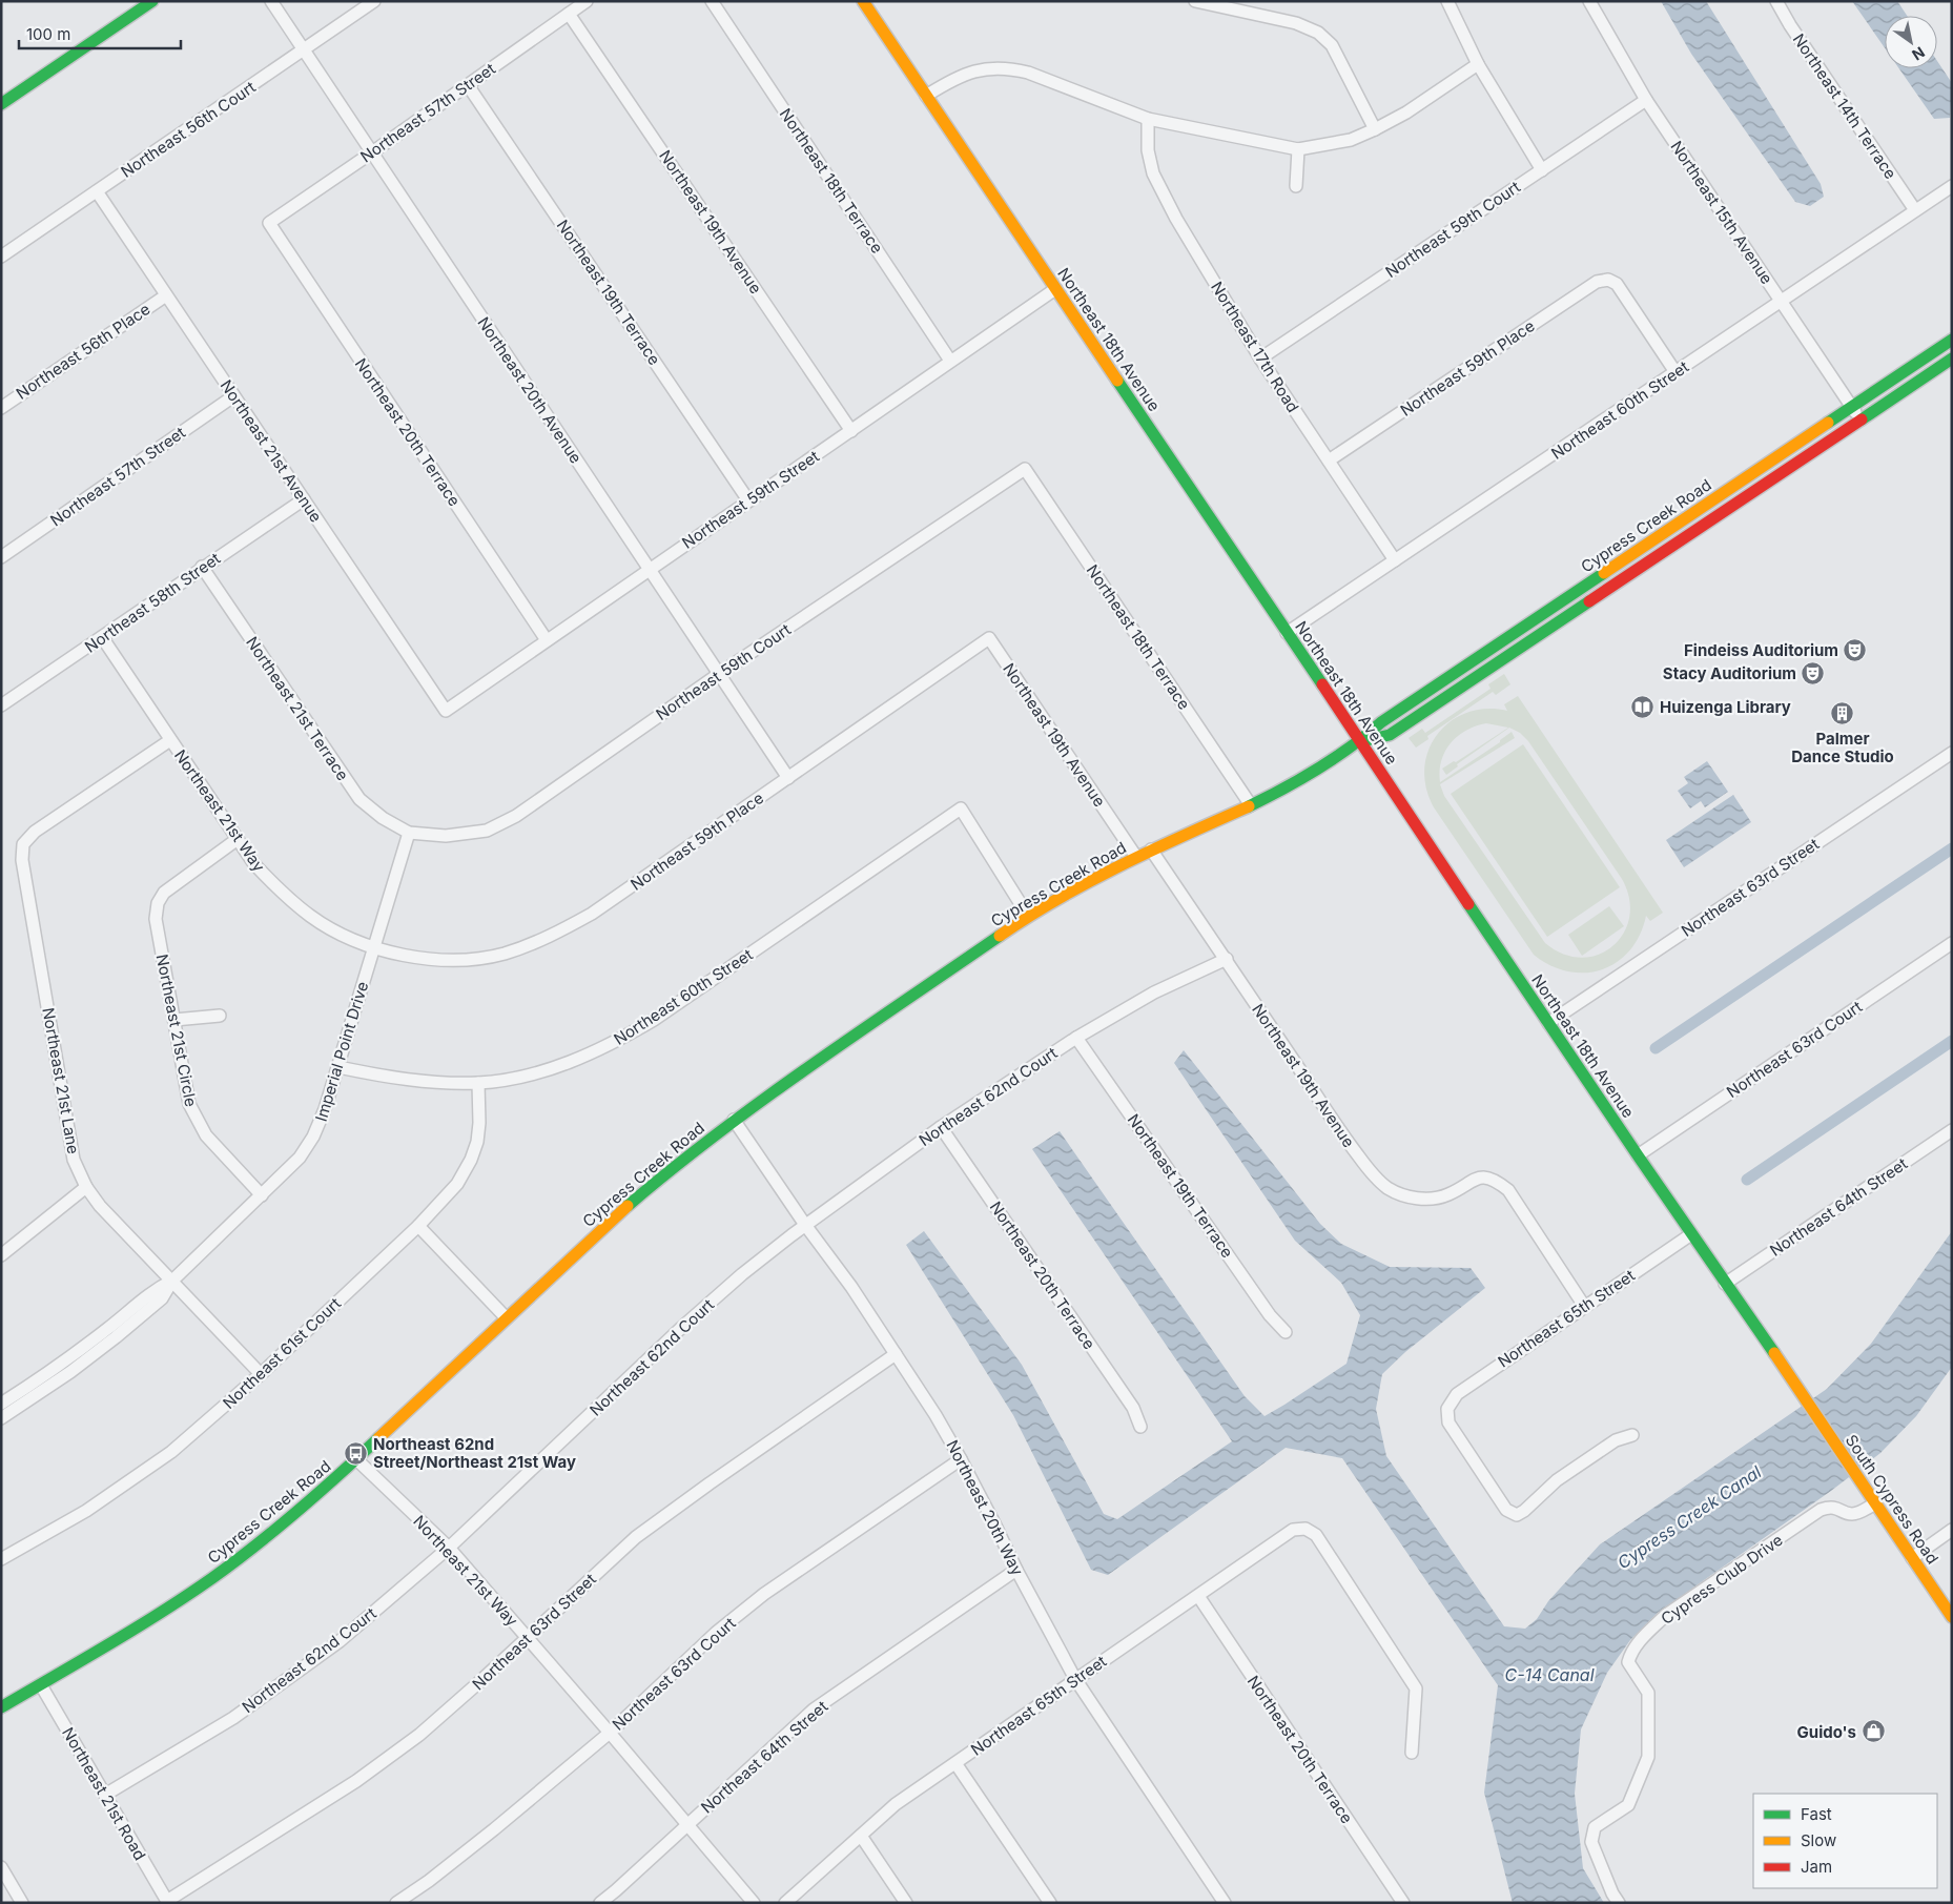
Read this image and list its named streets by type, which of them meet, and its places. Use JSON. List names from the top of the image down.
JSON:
{
  "streets": {
    "street": [
      "Northeast 14th Terrace",
      "Northeast 57th Street",
      "Northeast 56th Court",
      "Northeast 18th Terrace",
      "Northeast 15th Avenue",
      "Northeast 19th Avenue",
      "Northeast 59th Court",
      "Northeast 19th Terrace",
      "Northeast 18th Avenue",
      "Northeast 17th Road",
      "Northeast 56th Place",
      "Northeast 59th Place",
      "Northeast 20th Avenue",
      "Northeast 60th Street",
      "Northeast 20th Terrace",
      "Northeast 21st Avenue",
      "Northeast 59th Street",
      "Cypress Creek Road",
      "Northeast 58th Street",
      "Northeast 21st Terrace",
      "Northeast 21st Way",
      "Northeast 63rd Street",
      "Northeast 21st Circle",
      "Northeast 63rd Court",
      "Imperial Point Drive",
      "Northeast 21st Lane",
      "Northeast 62nd Court",
      "Northeast 64th Street",
      "Northeast 65th Street",
      "Northeast 61st Court",
      "South Cypress Road",
      "Northeast 20th Way",
      "Cypress Club Drive",
      "Northeast 21st Road"
    ]
  },
  "crossings": [
    ["Northeast 14th Terrace", "Northeast 60th Street"],
    ["Northeast 57th Street", "Northeast 19th Avenue"],
    ["Northeast 57th Street", "Northeast 19th Terrace"],
    ["Northeast 57th Street", "Northeast 20th Avenue"],
    ["Northeast 57th Street", "Northeast 20th Terrace"],
    ["Northeast 57th Street", "Northeast 21st Avenue"],
    ["Northeast 56th Court", "Northeast 20th Avenue"],
    ["Northeast 56th Court", "Northeast 21st Avenue"],
    ["Northeast 18th Terrace", "Northeast 59th Court"],
    ["Northeast 18th Terrace", "Northeast 59th Street"],
    ["Northeast 18th Terrace", "Cypress Creek Road"],
    ["Northeast 15th Avenue", "Northeast 59th Court"],
    ["Northeast 15th Avenue", "Northeast 60th Street"],
    ["Northeast 15th Avenue", "Cypress Creek Road"],
    ["Northeast 19th Avenue", "Northeast 59th Place"],
    ["Northeast 19th Avenue", "Northeast 59th Street"],
    ["Northeast 19th Avenue", "Cypress Creek Road"],
    ["Northeast 19th Avenue", "Northeast 62nd Court"],
    ["Northeast 19th Avenue", "Northeast 65th Street"],
    ["Northeast 59th Court", "Northeast 17th Road"],
    ["Northeast 59th Court", "Northeast 20th Avenue"],
    ["Northeast 59th Court", "Northeast 21st Terrace"],
    ["Northeast 59th Court", "Imperial Point Drive"],
    ["Northeast 19th Terrace", "Northeast 59th Street"],
    ["Northeast 19th Terrace", "Northeast 62nd Court"],
    ["Northeast 18th Avenue", "Northeast 60th Street"],
    ["Northeast 18th Avenue", "Northeast 59th Street"],
    ["Northeast 18th Avenue", "Cypress Creek Road"],
    ["Northeast 18th Avenue", "Northeast 63rd Street"],
    ["Northeast 18th Avenue", "Northeast 63rd Court"],
    ["Northeast 18th Avenue", "Northeast 64th Street"],
    ["Northeast 18th Avenue", "Northeast 65th Street"],
    ["Northeast 18th Avenue", "South Cypress Road"],
    ["Northeast 17th Road", "Northeast 59th Place"],
    ["Northeast 17th Road", "Northeast 60th Street"],
    ["Northeast 56th Place", "Northeast 21st Avenue"],
    ["Northeast 59th Place", "Northeast 20th Avenue"],
    ["Northeast 59th Place", "Northeast 60th Street"],
    ["Northeast 59th Place", "Northeast 21st Way"],
    ["Northeast 59th Place", "Imperial Point Drive"],
    ["Northeast 20th Avenue", "Northeast 59th Street"],
    ["Northeast 60th Street", "Cypress Creek Road"],
    ["Northeast 60th Street", "Imperial Point Drive"],
    ["Northeast 60th Street", "Northeast 61st Court"],
    ["Northeast 20th Terrace", "Northeast 59th Street"],
    ["Northeast 20th Terrace", "Northeast 62nd Court"],
    ["Northeast 20th Terrace", "Northeast 65th Street"],
    ["Northeast 21st Avenue", "Northeast 59th Street"],
    ["Northeast 21st Avenue", "Northeast 58th Street"],
    ["Cypress Creek Road", "Northeast 21st Way"],
    ["Cypress Creek Road", "Northeast 20th Way"],
    ["Cypress Creek Road", "Northeast 21st Road"],
    ["Northeast 58th Street", "Northeast 21st Terrace"],
    ["Northeast 58th Street", "Northeast 21st Way"],
    ["Northeast 21st Terrace", "Imperial Point Drive"],
    ["Northeast 21st Way", "Northeast 63rd Street"],
    ["Northeast 21st Way", "Northeast 21st Circle"],
    ["Northeast 21st Way", "Northeast 63rd Court"],
    ["Northeast 21st Way", "Imperial Point Drive"],
    ["Northeast 21st Way", "Northeast 21st Lane"],
    ["Northeast 21st Way", "Northeast 62nd Court"],
    ["Northeast 21st Way", "Northeast 64th Street"],
    ["Northeast 63rd Street", "Northeast 20th Way"],
    ["Northeast 63rd Street", "Northeast 21st Road"],
    ["Northeast 21st Circle", "Imperial Point Drive"],
    ["Northeast 63rd Court", "Northeast 20th Way"],
    ["Imperial Point Drive", "Northeast 21st Lane"],
    ["Northeast 21st Lane", "Northeast 61st Court"],
    ["Northeast 62nd Court", "Northeast 20th Way"],
    ["Northeast 62nd Court", "Northeast 21st Road"],
    ["Northeast 64th Street", "Northeast 20th Way"],
    ["Northeast 65th Street", "Northeast 20th Way"],
    ["South Cypress Road", "Cypress Club Drive"]
  ],
  "water": ["Cypress Creek Canal", "C-14 Canal"],
  "places": {
    "theatre": ["Findeiss Auditorium", "Stacy Auditorium"],
    "library": ["Huizenga Library"],
    "building": ["Palmer Dance Studio"],
    "bus stop": ["Northeast 62nd Street/Northeast 21st Way"],
    "shop": ["Guido's"]
  },
  "legend": ["Fast", "Slow", "Jam"],
  "scale_bar": "100 m",
  "north": "bottom right"
}
